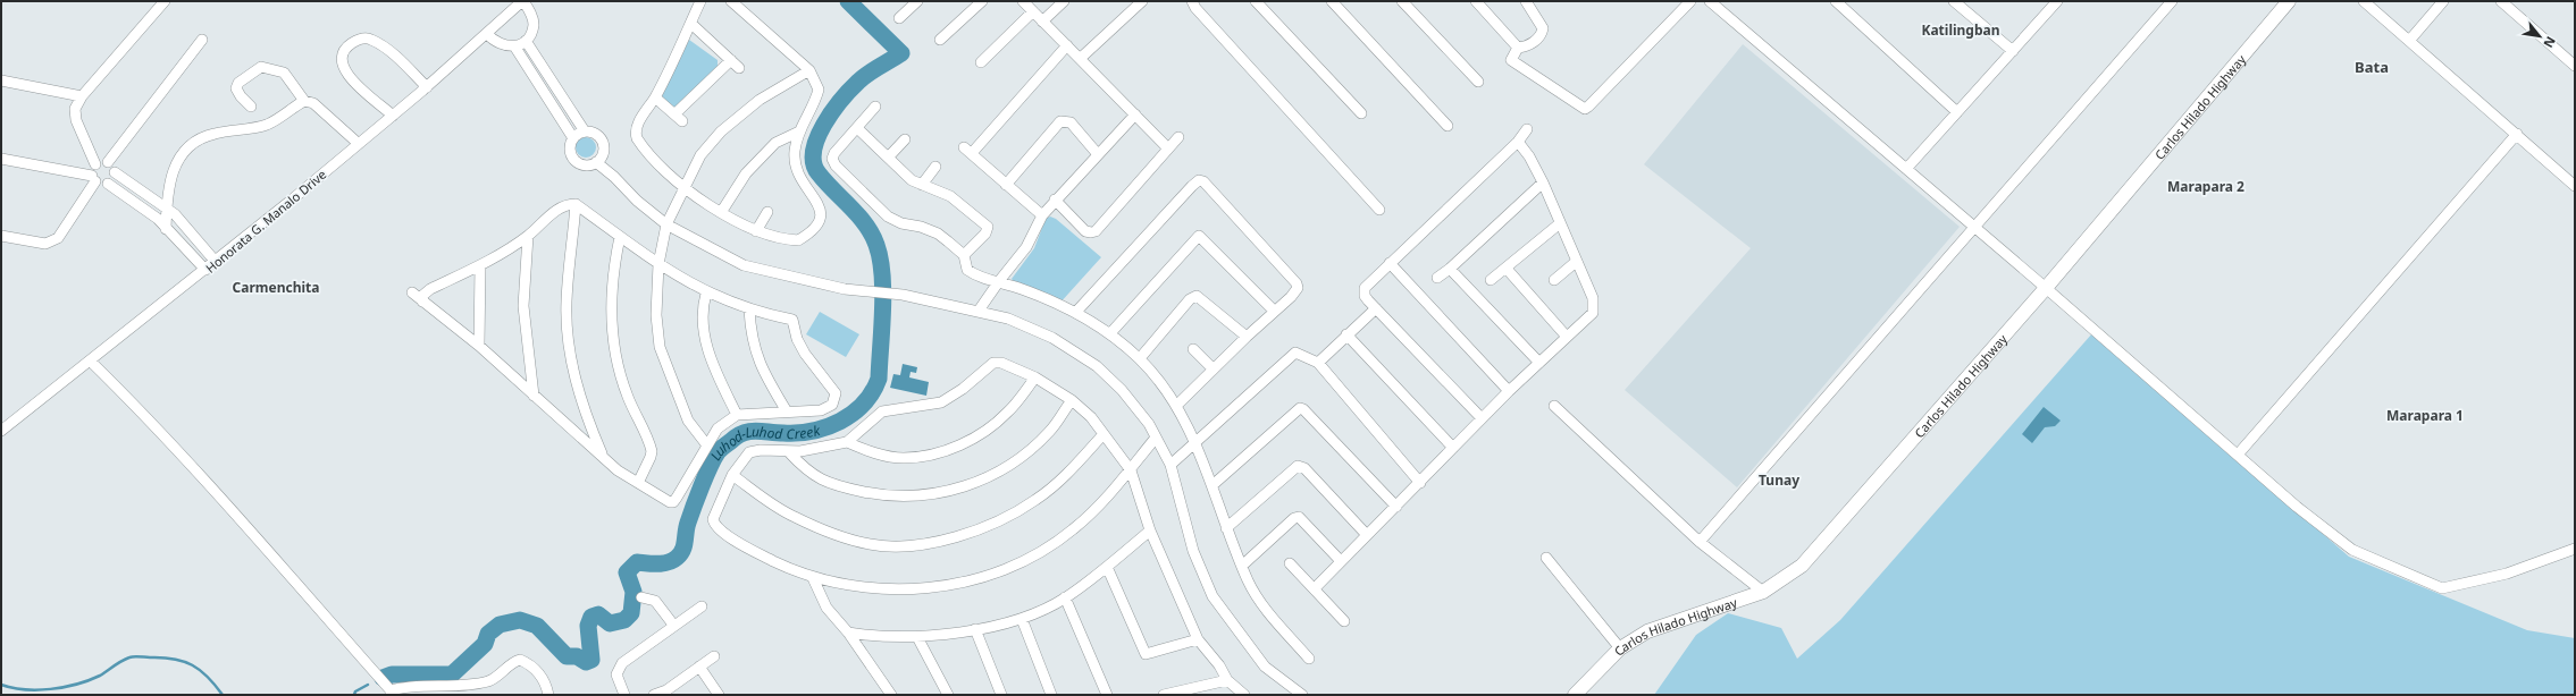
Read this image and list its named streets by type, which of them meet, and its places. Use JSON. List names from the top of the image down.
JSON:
{
  "streets": {
    "main road": ["Carlos Hilado Highway"],
    "street": ["Honorata G. Manalo Drive"]
  },
  "districts": [
    "Katilingban",
    "Bata",
    "Marapara 2",
    "Carmenchita",
    "Marapara 1",
    "Tunay"
  ],
  "water": ["Luhod-Luhod Creek"],
  "north": "bottom right"
}
